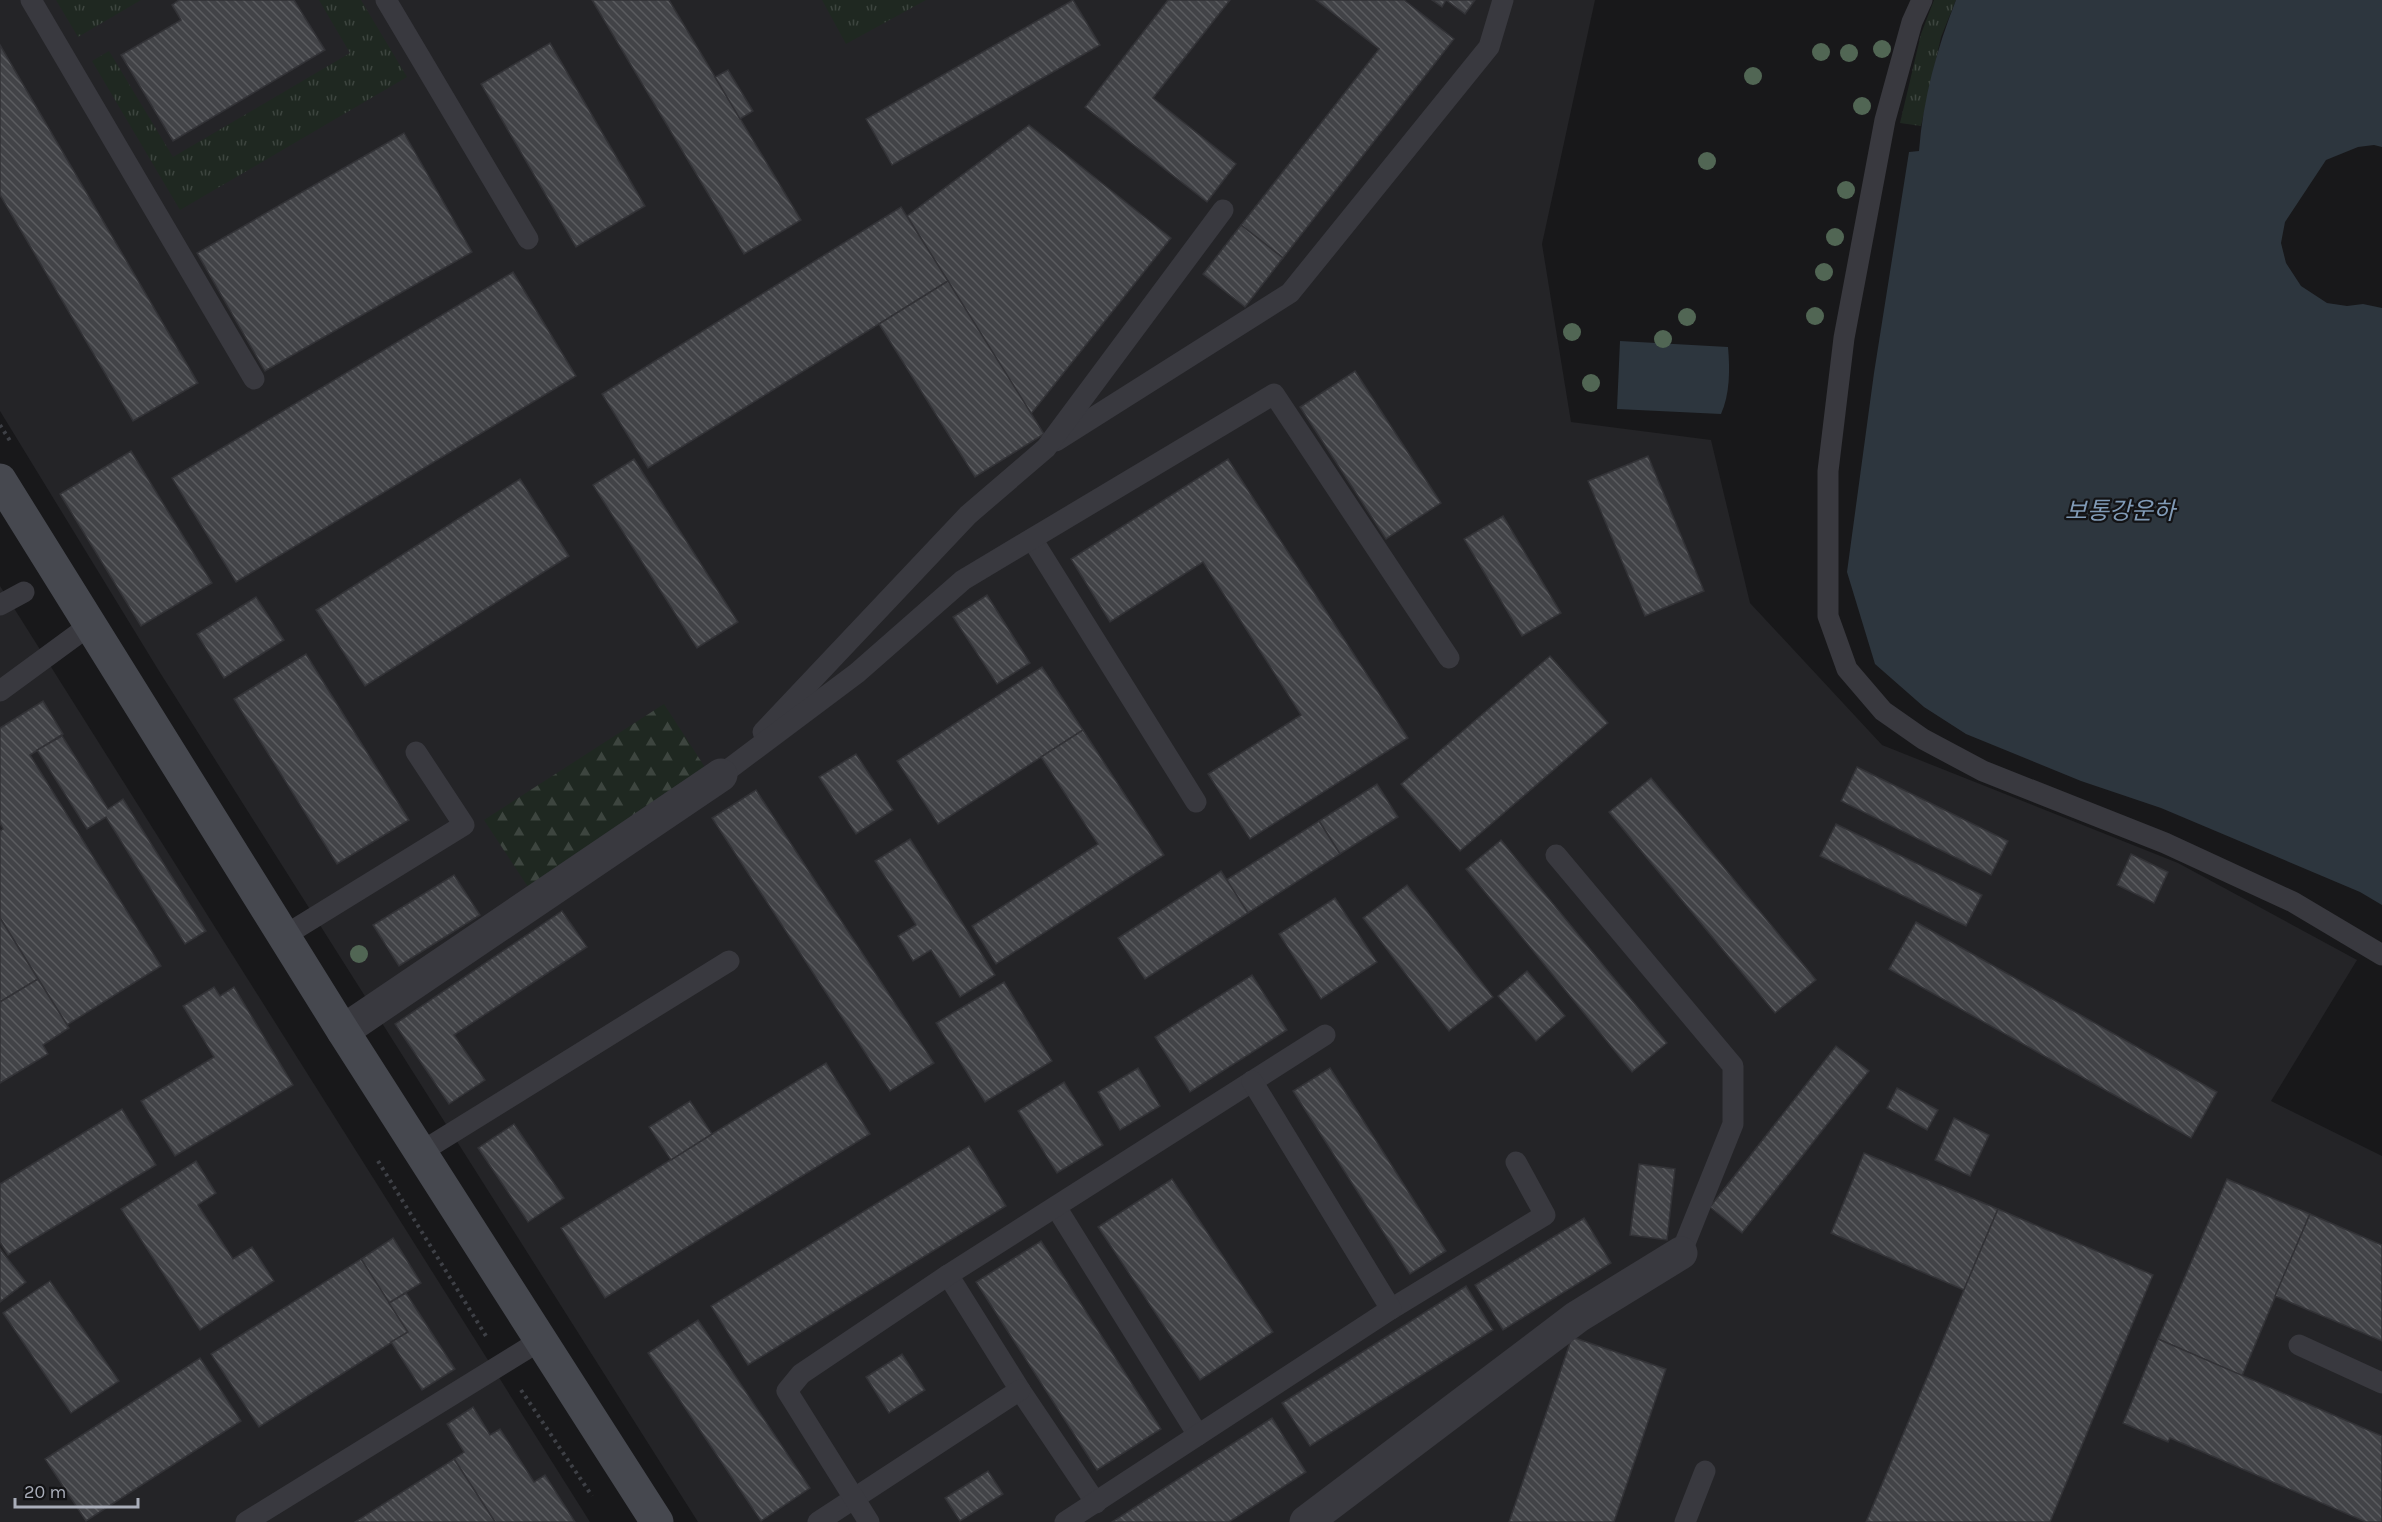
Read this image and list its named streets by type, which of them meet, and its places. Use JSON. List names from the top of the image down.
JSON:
{
  "water": ["보통강운하"],
  "scale_bar": "20 m"
}
